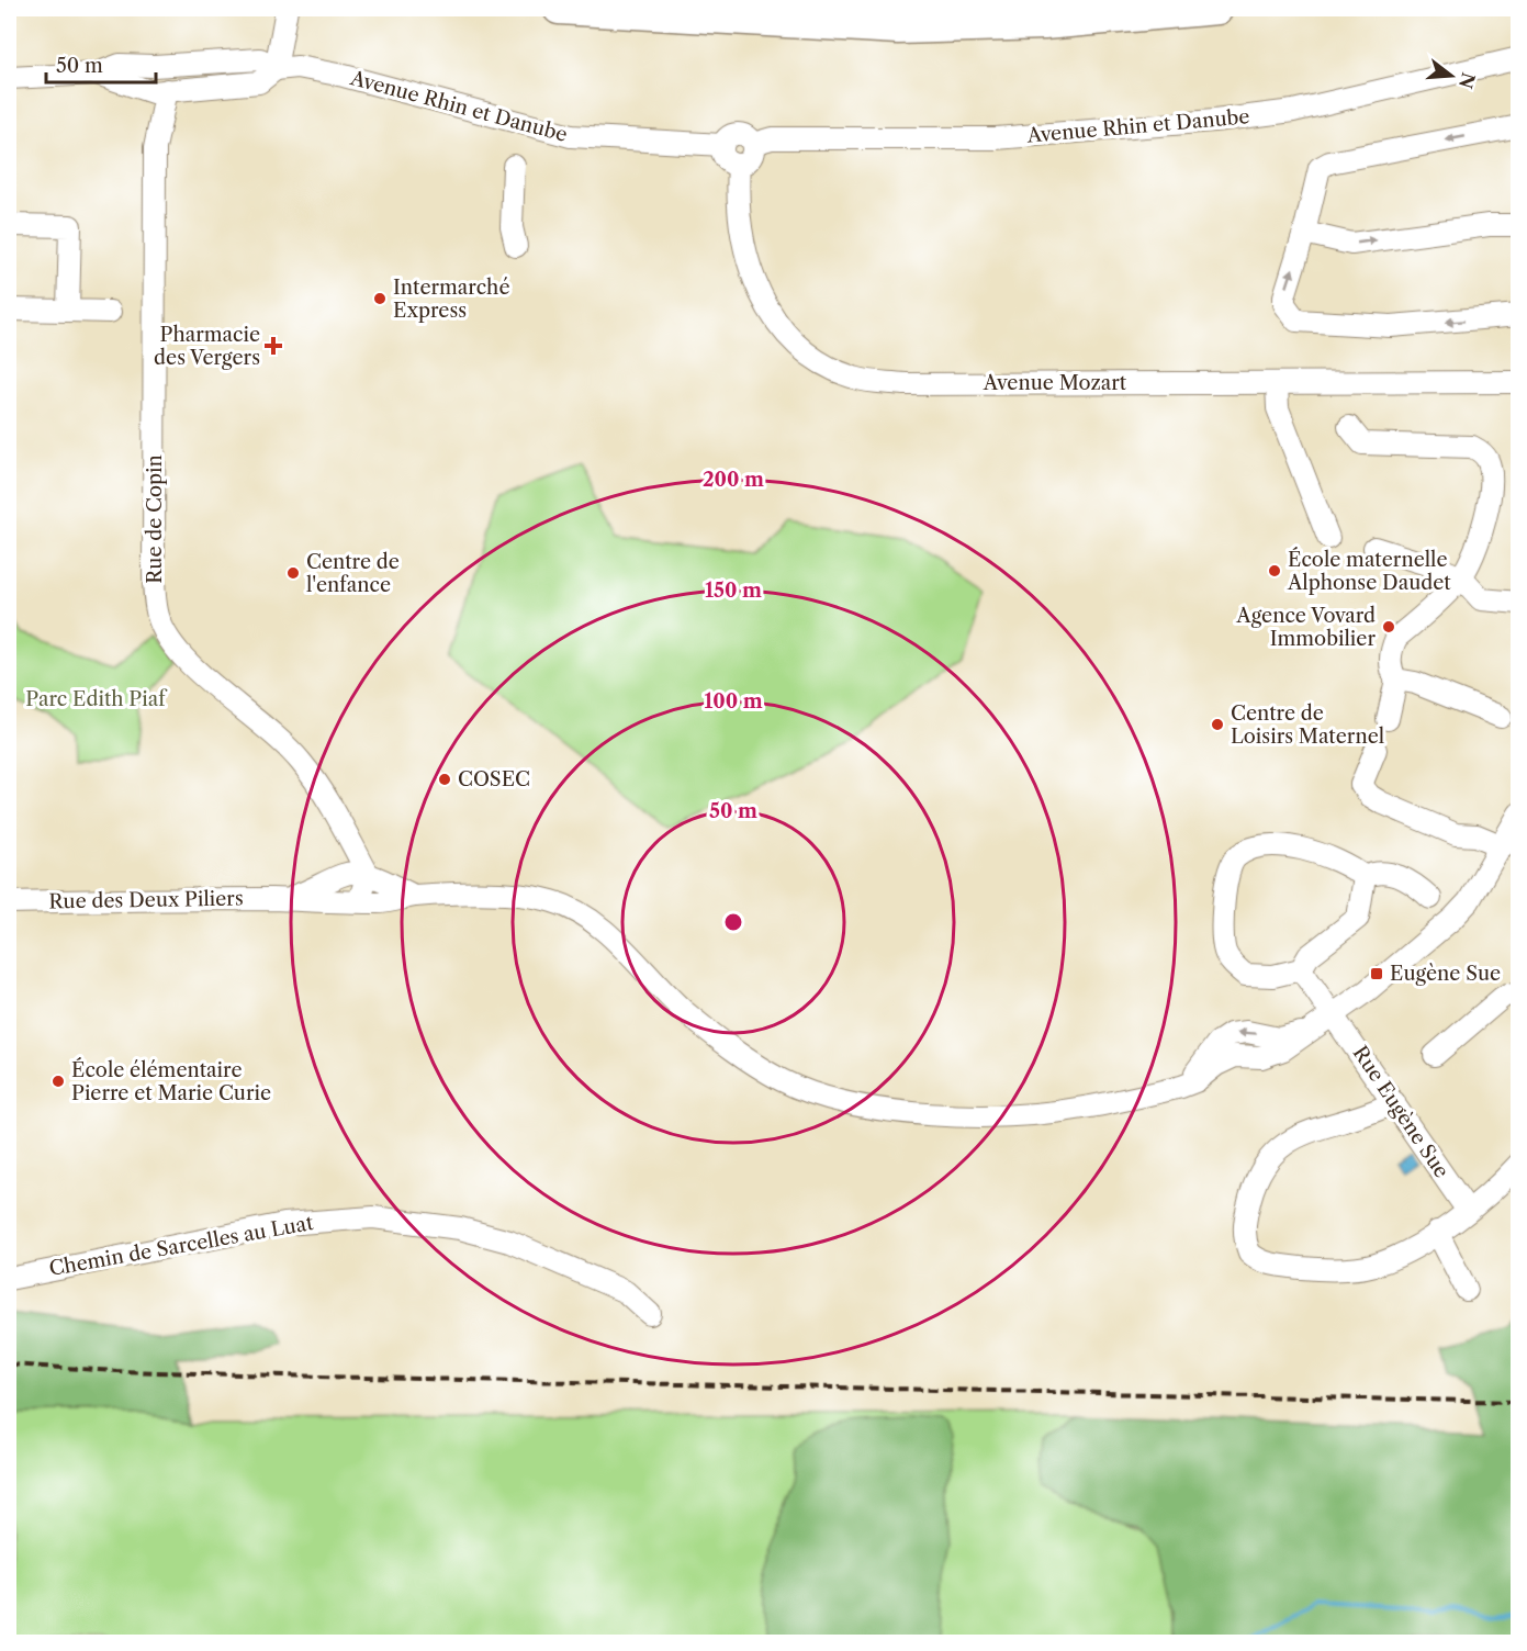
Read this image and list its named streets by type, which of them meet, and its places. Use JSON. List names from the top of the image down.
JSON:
{
  "streets": {
    "street": [
      "Avenue Rhin et Danube",
      "Avenue Mozart",
      "Rue de Copin",
      "Rue des Deux Piliers",
      "Rue Eugène Sue",
      "Chemin de Sarcelles au Luat"
    ]
  },
  "crossings": [
    ["Avenue Rhin et Danube", "Avenue Mozart"],
    ["Rue de Copin", "Rue des Deux Piliers"],
    ["Rue des Deux Piliers", "Rue Eugène Sue"]
  ],
  "parks": ["Parc Edith Piaf"],
  "places": {
    "other": [
      "Intermarché Express",
      "École maternelle Alphonse Daudet",
      "Centre de l'enfance",
      "Agence Vovard Immobilier",
      "Centre de Loisirs Maternel",
      "COSEC",
      "École élémentaire Pierre et Marie Curie"
    ],
    "health": ["Pharmacie des Vergers"],
    "transit": ["Eugène Sue"]
  },
  "scale_bar": "50 m",
  "north": "right",
  "rings": [
    "200 m",
    "150 m",
    "100 m",
    "50 m"
  ]
}
